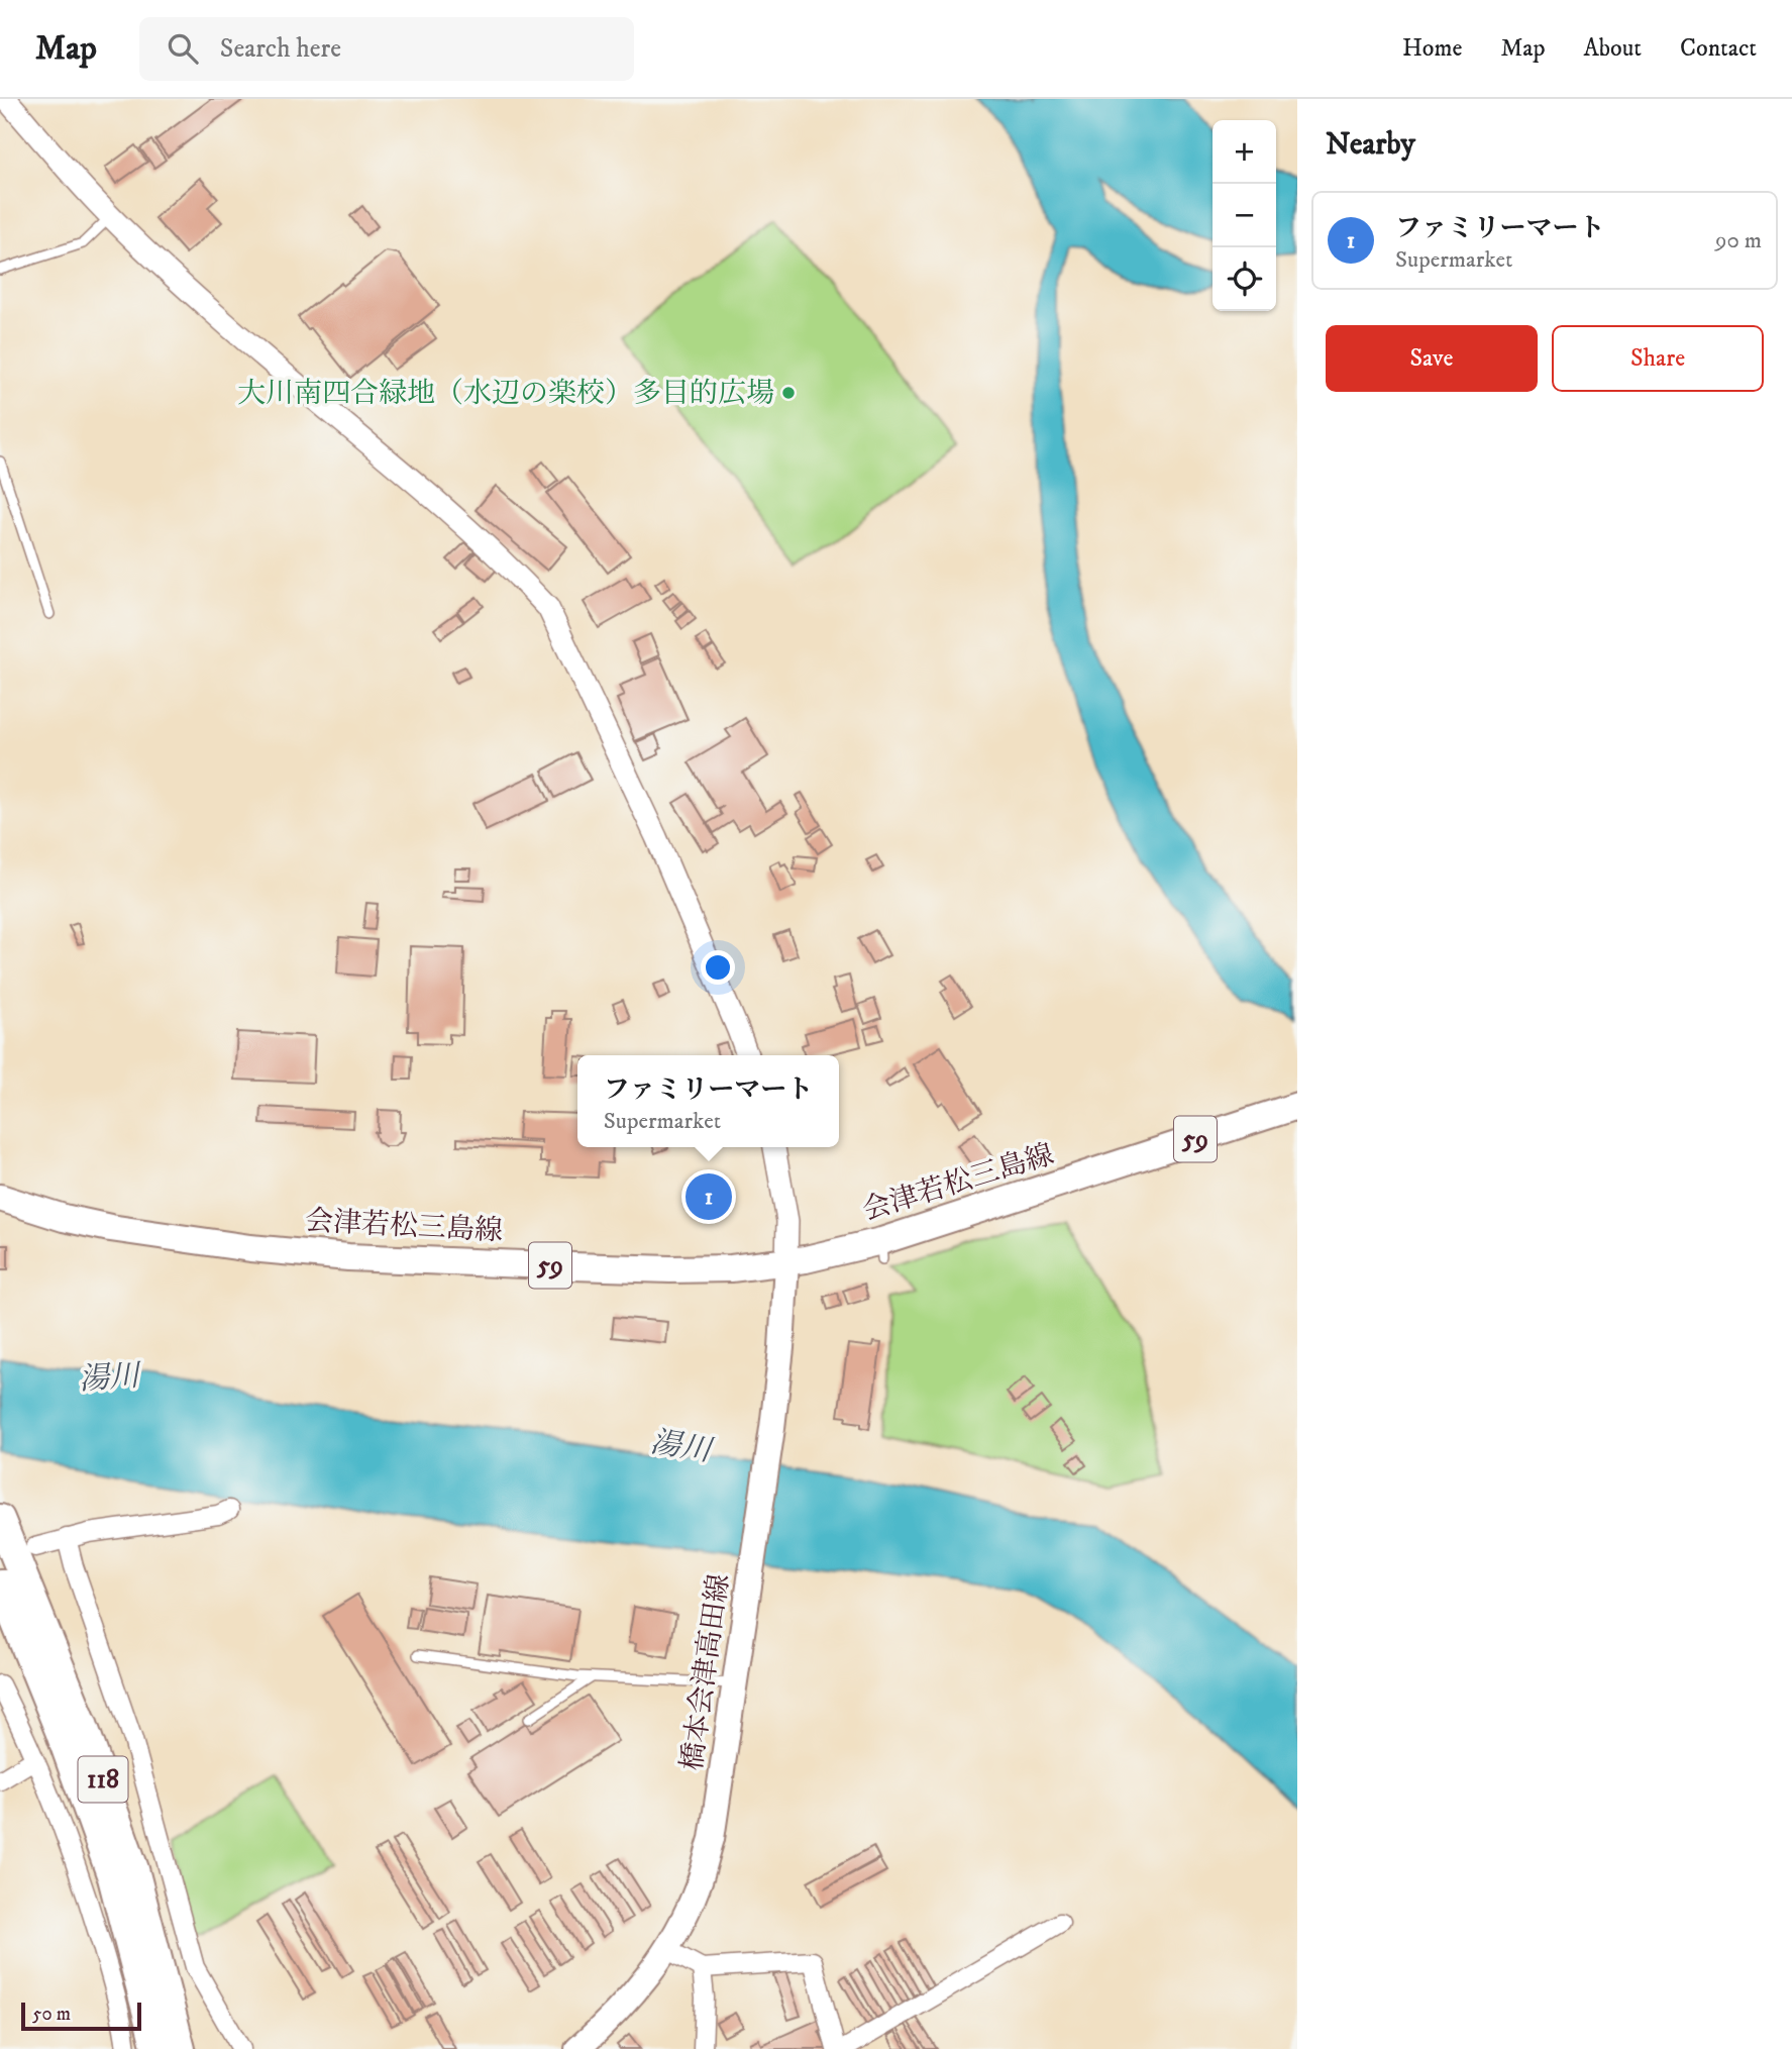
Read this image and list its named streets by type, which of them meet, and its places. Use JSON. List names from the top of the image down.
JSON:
{
  "streets": {
    "highway": ["118"],
    "main road": ["59", "会津若松三島線", "橋本会津高田線"]
  },
  "crossings": [
    ["会津若松三島線", "橋本会津高田線"]
  ],
  "water": ["湯川"],
  "places": ["大川南四合緑地（水辺の楽校）多目的広場"],
  "scale_bar": "50 m",
  "page": {
    "header": "Map",
    "search": "Search here",
    "nav": [
      "Home",
      "Map",
      "About",
      "Contact"
    ],
    "heading": "Nearby",
    "map_buttons": ["+", "−"],
    "list": [
      {
        "mark": "1",
        "name": "ファミリーマート",
        "note": "Supermarket",
        "value": "90 m"
      }
    ],
    "buttons": ["Save", "Share"],
    "popup": ["ファミリーマート", "Supermarket"],
    "pins": "1",
    "scale": "50 m"
  }
}
